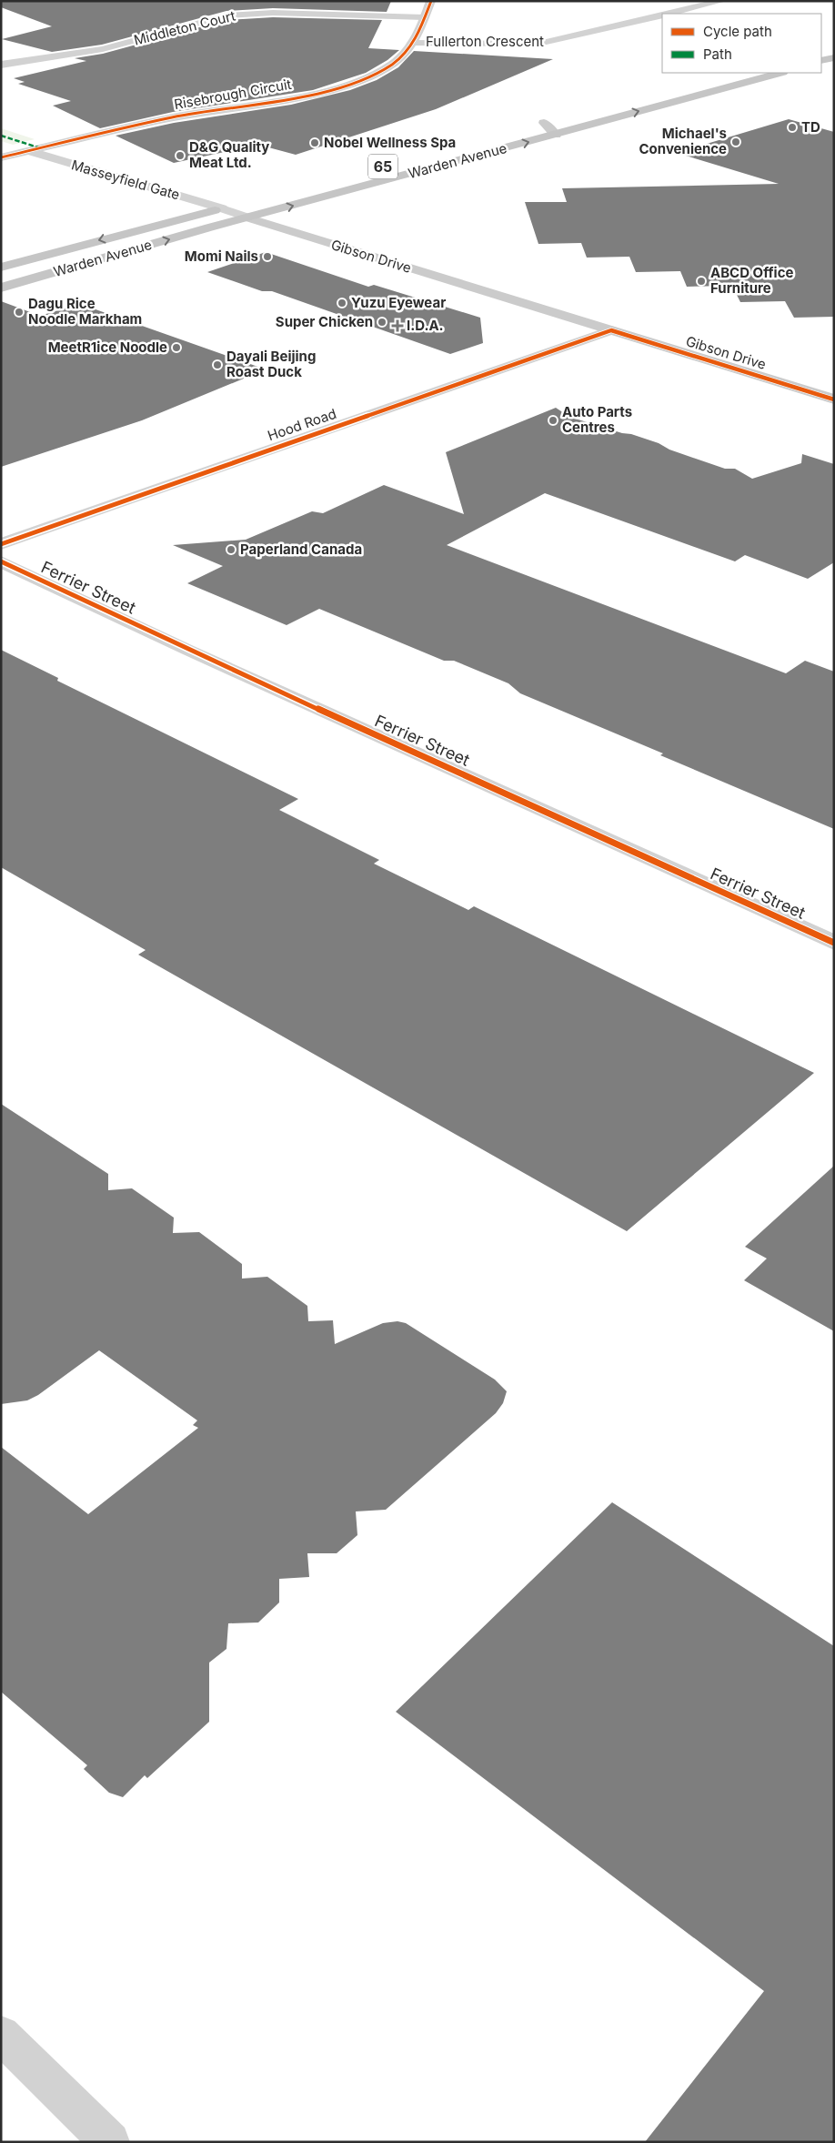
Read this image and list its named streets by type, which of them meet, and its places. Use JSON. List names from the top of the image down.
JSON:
{
  "streets": {
    "main road": ["Warden Avenue", "65", "Gibson Drive"],
    "street": [
      "Middleton Court",
      "Fullerton Crescent",
      "Risebrough Circuit",
      "Masseyfield Gate",
      "Hood Road",
      "Ferrier Street"
    ]
  },
  "crossings": [
    ["Middleton Court", "Risebrough Circuit"],
    ["Fullerton Crescent", "Risebrough Circuit"],
    ["Risebrough Circuit", "Masseyfield Gate"],
    ["Warden Avenue", "Masseyfield Gate"],
    ["Warden Avenue", "Gibson Drive"],
    ["Masseyfield Gate", "Gibson Drive"],
    ["Gibson Drive", "Hood Road"]
  ],
  "places": {
    "other": [
      "TD",
      "Michael's Convenience",
      "Nobel Wellness Spa",
      "D&G Quality Meat Ltd.",
      "Momi Nails",
      "ABCD Office Furniture",
      "Yuzu Eyewear",
      "Dagu Rice Noodle Markham",
      "Super Chicken",
      "MeetR1ice Noodle",
      "Dayali Beijing Roast Duck",
      "Auto Parts Centres",
      "Paperland Canada"
    ],
    "health": ["I.D.A."]
  },
  "legend": ["Cycle path", "Path"]
}
